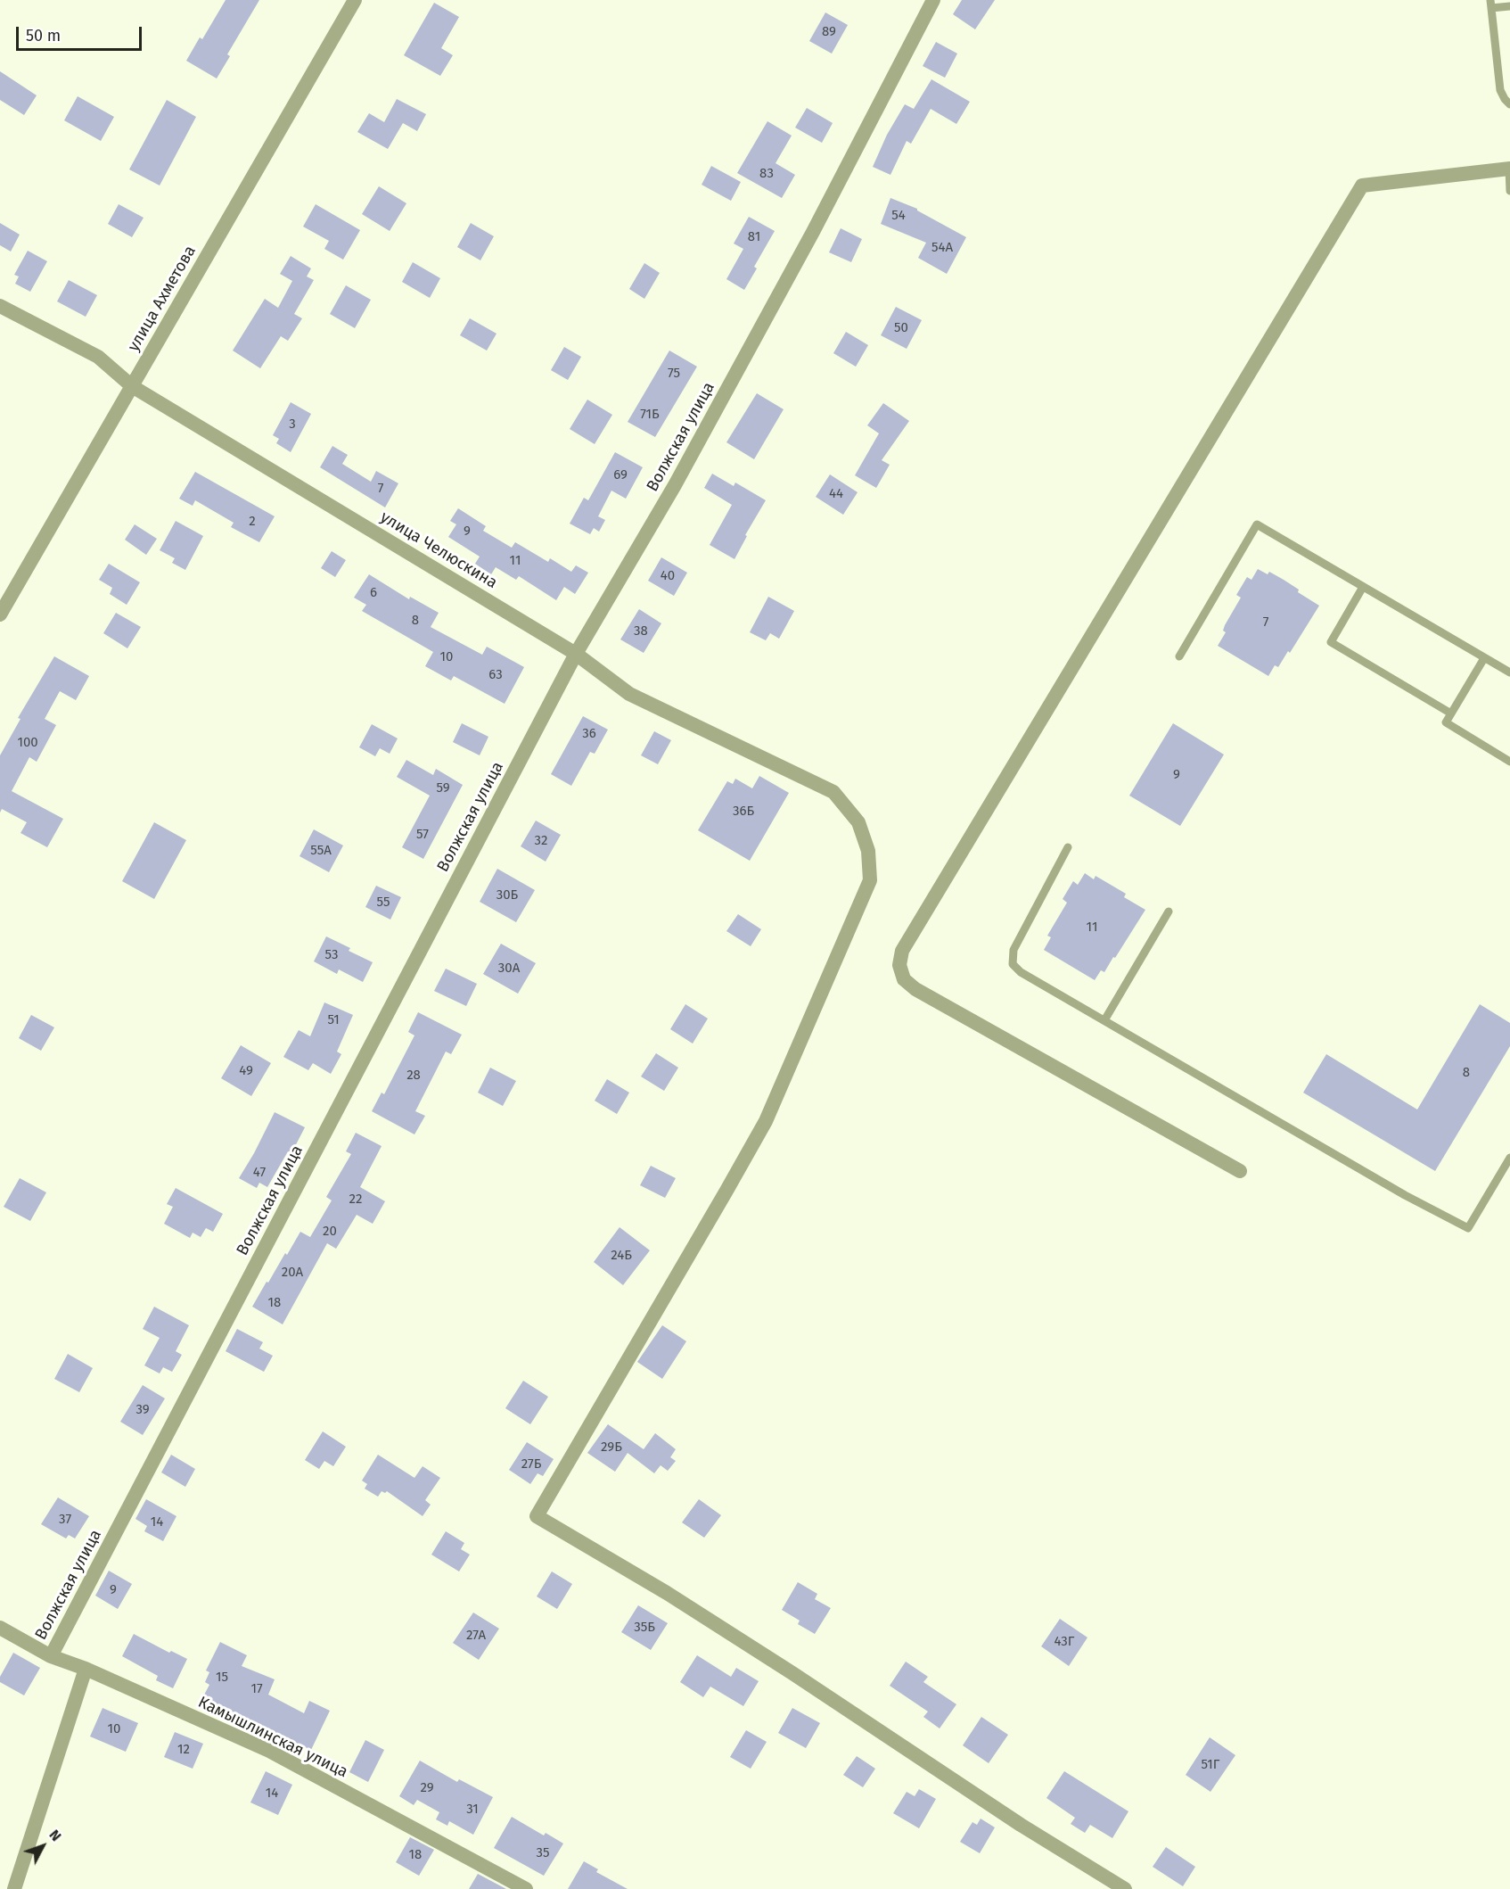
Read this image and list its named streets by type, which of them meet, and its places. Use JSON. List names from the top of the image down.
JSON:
{
  "streets": {
    "street": [
      "улица Ахметова",
      "Волжская улица",
      "улица Челюскина",
      "Камышлинская улица"
    ]
  },
  "crossings": [
    ["улица Ахметова", "улица Челюскина"],
    ["Волжская улица", "улица Челюскина"],
    ["Волжская улица", "Камышлинская улица"]
  ],
  "house_numbers": [
    "89",
    "83",
    "54",
    "81",
    "54А",
    "50",
    "75",
    "71Б",
    "3",
    "69",
    "7",
    "44",
    "2",
    "9",
    "11",
    "40",
    "6",
    "8",
    "7",
    "38",
    "10",
    "63",
    "36",
    "100",
    "9",
    "59",
    "36Б",
    "57",
    "32",
    "55А",
    "30Б",
    "55",
    "11",
    "53",
    "30А",
    "51",
    "49",
    "8",
    "28",
    "47",
    "22",
    "20",
    "24Б",
    "20А",
    "18",
    "39",
    "29Б",
    "27Б",
    "37",
    "14",
    "9",
    "35Б",
    "27А",
    "43Г",
    "15",
    "17",
    "10",
    "12",
    "51Г",
    "29",
    "14",
    "31",
    "35",
    "18"
  ],
  "scale_bar": "50 m",
  "north": "top right"
}
